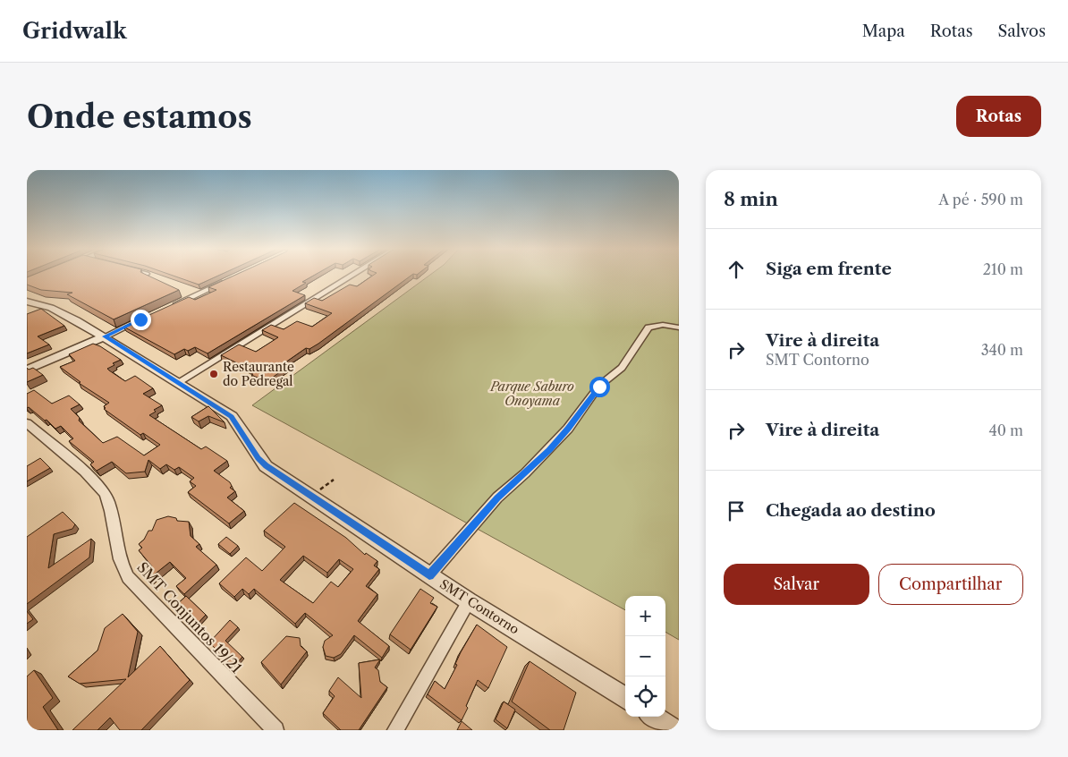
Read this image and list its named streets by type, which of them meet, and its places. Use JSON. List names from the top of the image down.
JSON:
{
  "streets": {
    "street": ["SMT Contorno", "SMT Conjuntos 19/21"]
  },
  "parks": ["Parque Saburo Onoyama"],
  "places": ["Restaurante do Pedregal"],
  "page": {
    "header": "Gridwalk",
    "nav": ["Mapa", "Rotas", "Salvos"],
    "buttons": [
      "Rotas",
      ["Salvar", "Compartilhar"]
    ],
    "title": "Onde estamos",
    "heading": ["8 min", "A pé · 590 m"],
    "list": [
      ["Siga em frente", "210 m"],
      ["Vire à direita", "SMT Contorno", "340 m"],
      ["Vire à direita", "40 m"],
      "Chegada ao destino"
    ],
    "map_buttons": ["+", "−"]
  }
}
